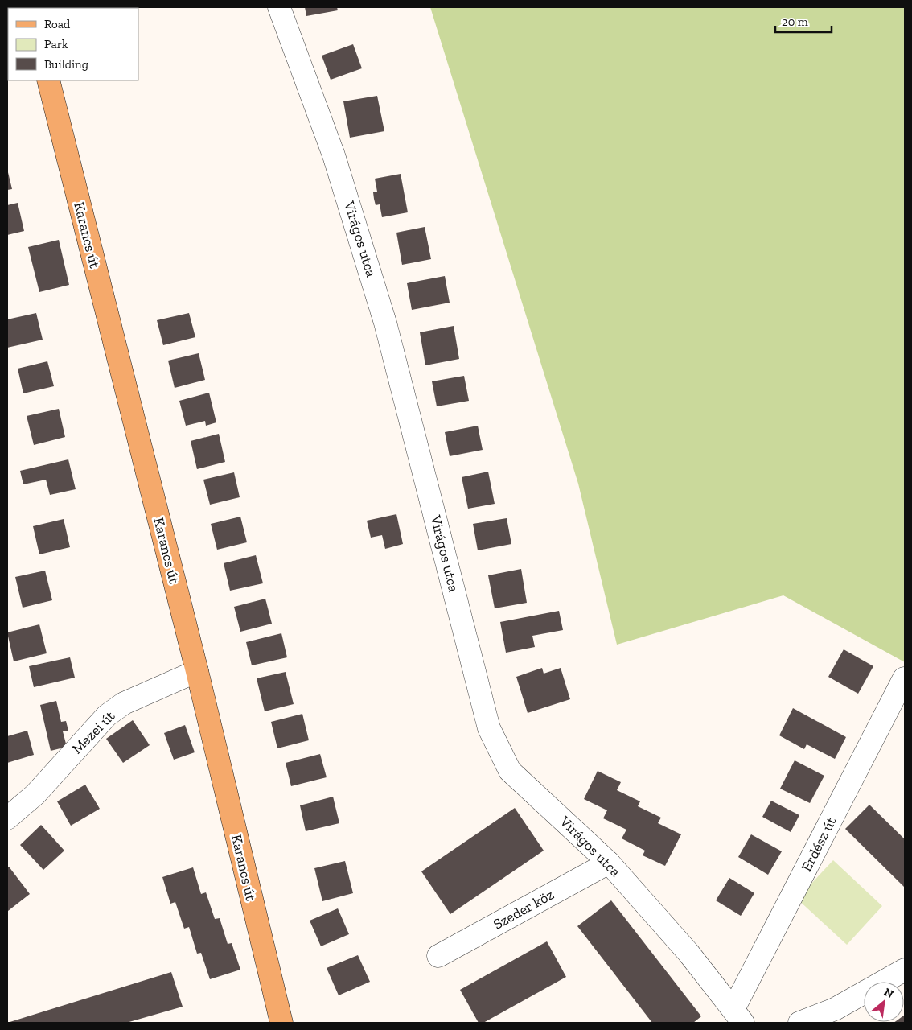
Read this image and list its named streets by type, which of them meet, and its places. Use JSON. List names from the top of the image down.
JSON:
{
  "streets": {
    "main road": ["Karancs út"],
    "street": [
      "Virágos utca",
      "Mezei út",
      "Erdész út",
      "Szeder köz"
    ]
  },
  "crossings": [
    ["Karancs út", "Mezei út"],
    ["Virágos utca", "Erdész út"],
    ["Virágos utca", "Szeder köz"]
  ],
  "legend": ["Road", "Park", "Building"],
  "scale_bar": "20 m",
  "north": "top right"
}
